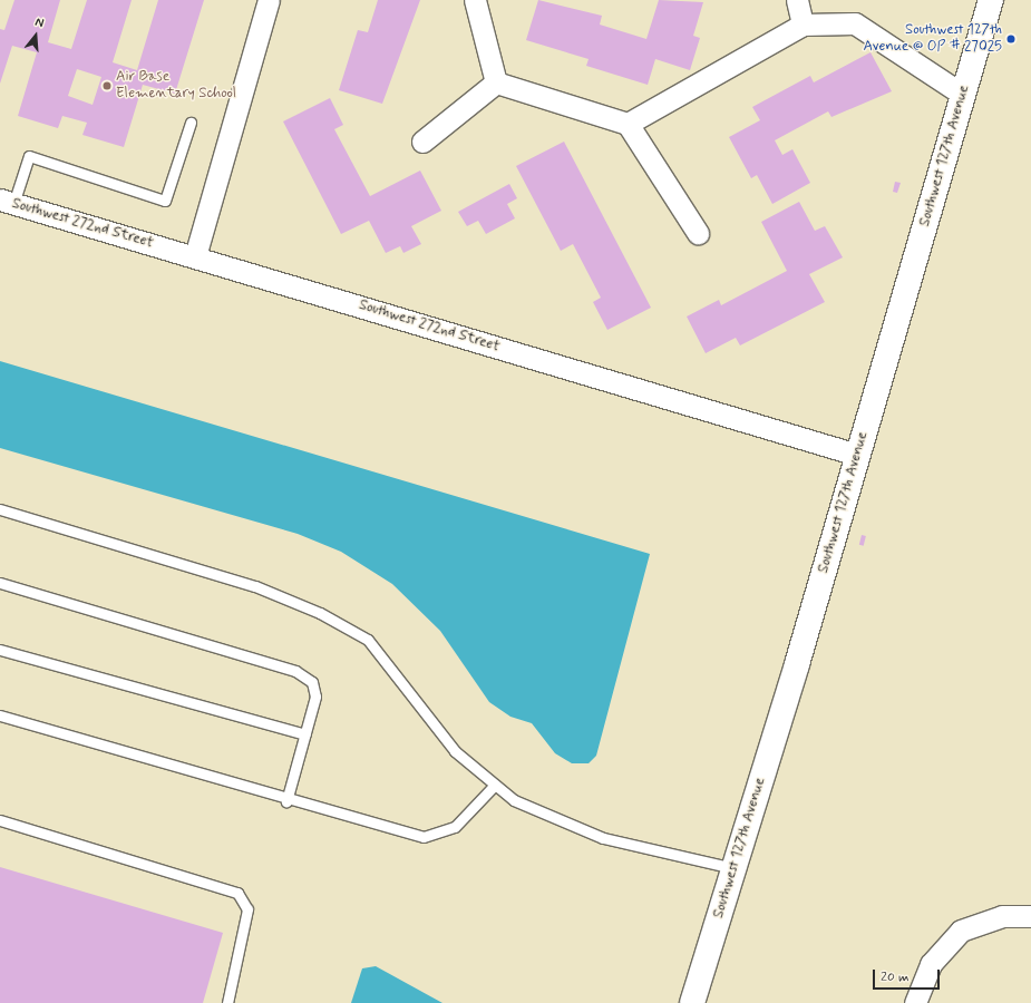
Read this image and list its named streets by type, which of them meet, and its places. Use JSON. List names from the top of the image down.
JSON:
{
  "streets": {
    "main road": ["Southwest 127th Avenue"],
    "street": ["Southwest 272nd Street"]
  },
  "crossings": [
    ["Southwest 127th Avenue", "Southwest 272nd Street"]
  ],
  "places": ["Southwest 127th Avenue @ OP # 27025", "Air Base Elementary School"],
  "scale_bar": "20 m",
  "north": "top"
}
